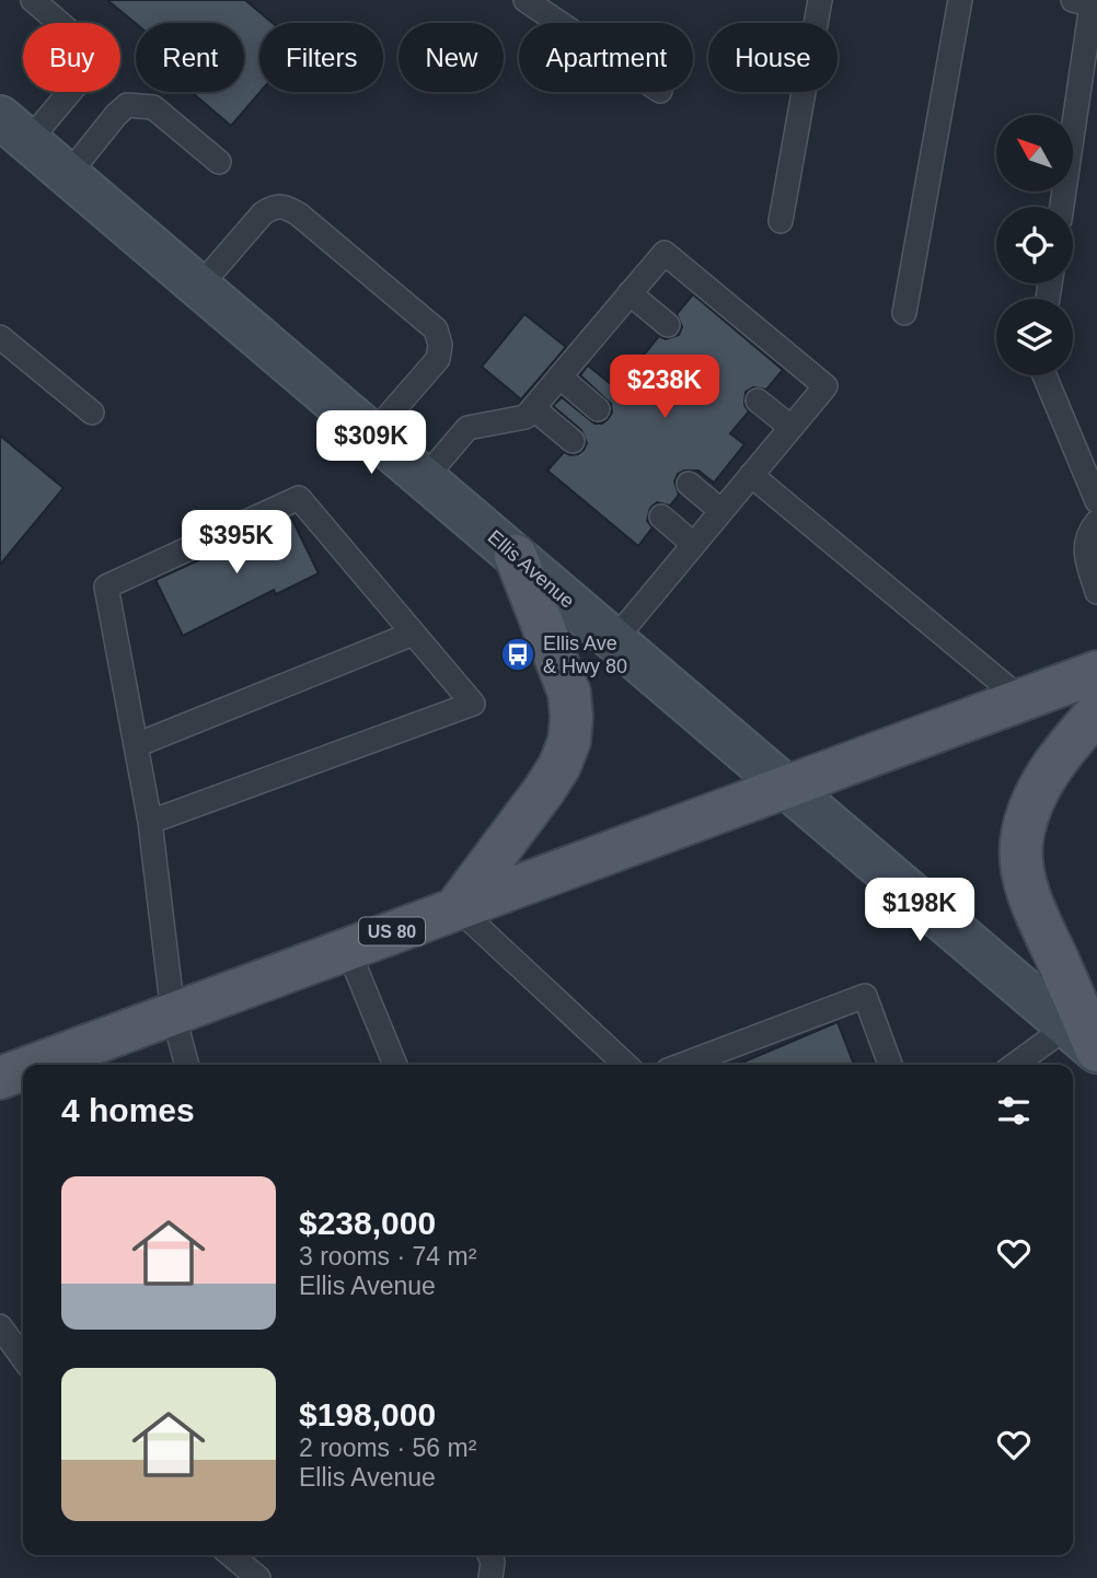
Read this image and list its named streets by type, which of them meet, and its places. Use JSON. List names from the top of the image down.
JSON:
{
  "streets": {
    "main road": ["Ellis Avenue", "US 80"]
  },
  "crossings": [
    ["Ellis Avenue", "US 80"]
  ],
  "places": {
    "bus stop": ["Ellis Ave & Hwy 80"]
  },
  "north": "top left",
  "page": {
    "chip": [
      "Buy",
      "Rent",
      "Filters",
      "New",
      "Apartment",
      "House"
    ],
    "price": [
      "$238K",
      "$309K",
      "$395K",
      "$198K"
    ],
    "heading": "4 homes",
    "list": [
      {
        "name": "$238,000",
        "note": "3 rooms · 74 m² · Ellis Avenue"
      },
      {
        "name": "$198,000",
        "note": "2 rooms · 56 m² · Ellis Avenue"
      }
    ]
  }
}
